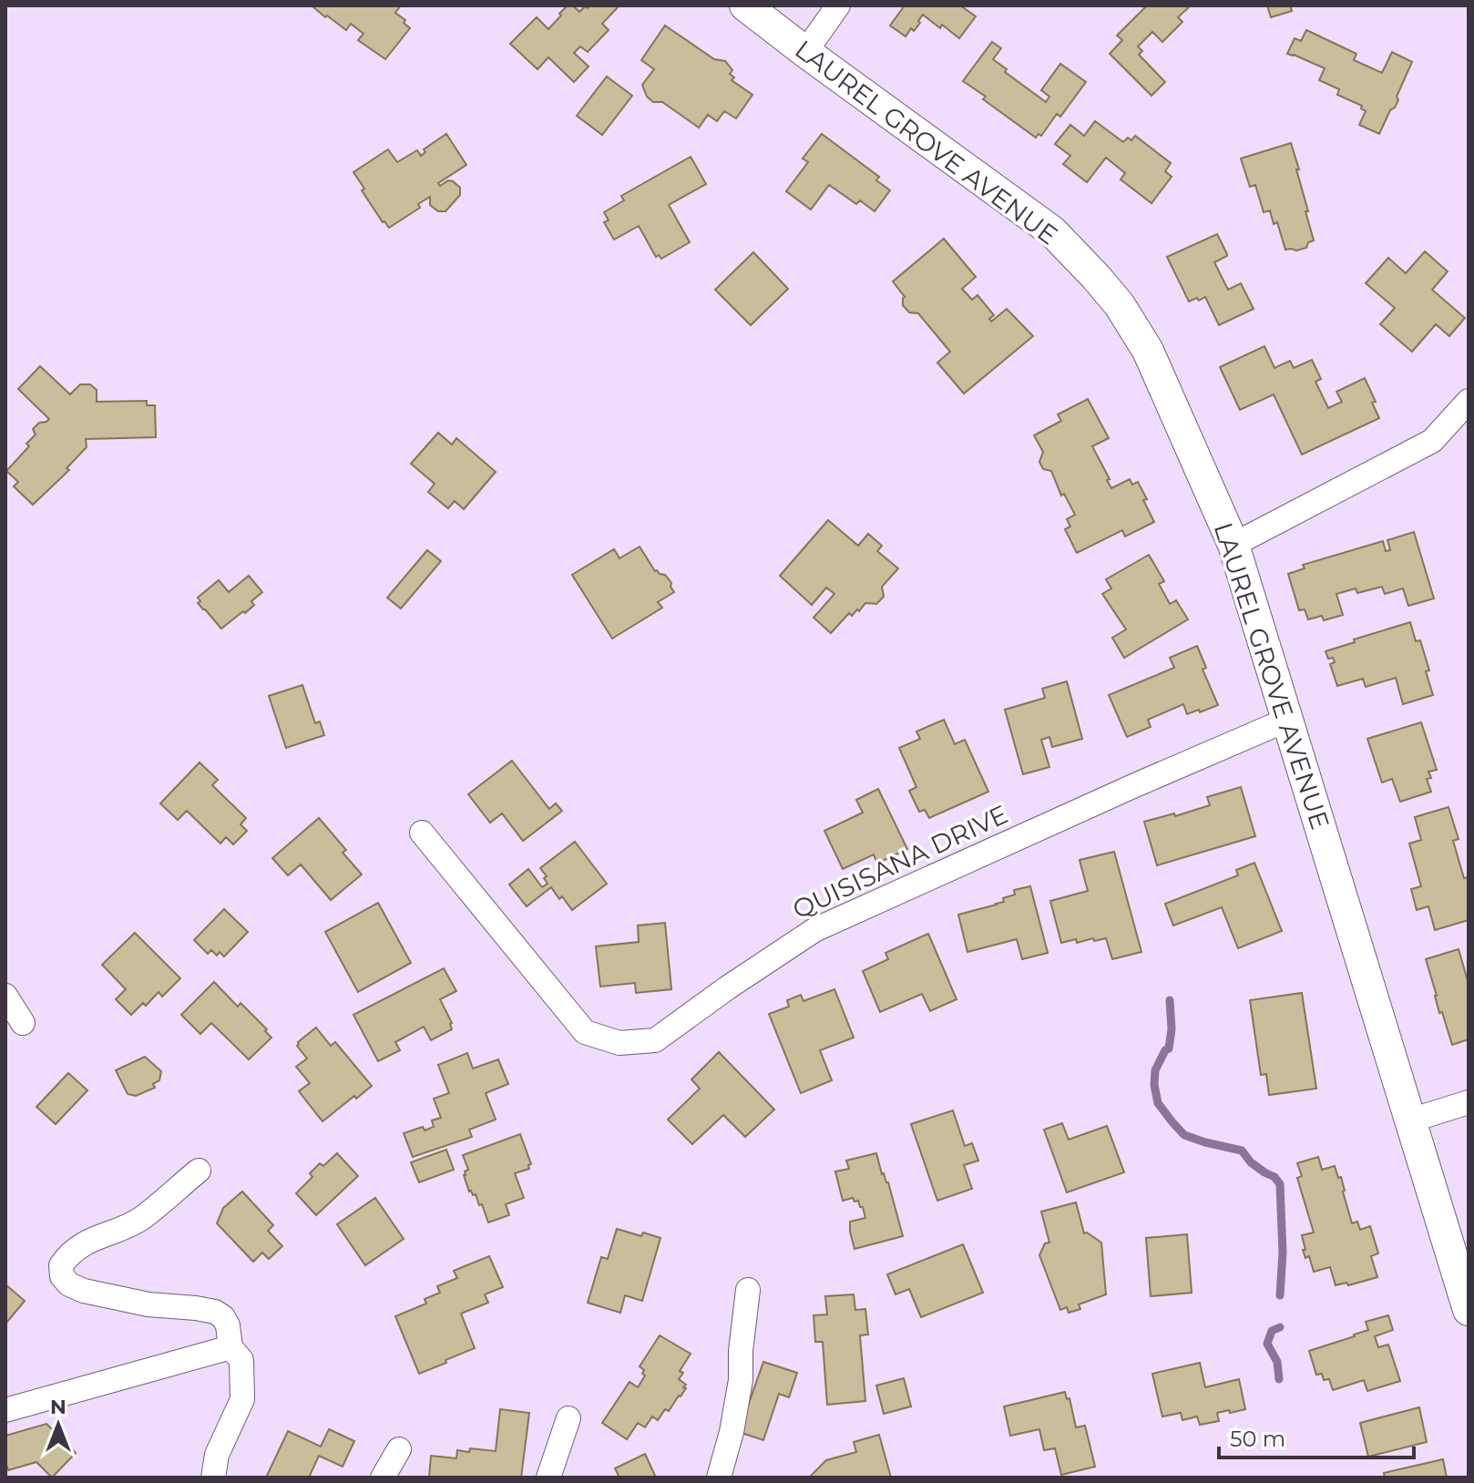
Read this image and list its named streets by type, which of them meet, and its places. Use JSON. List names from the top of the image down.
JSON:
{
  "streets": {
    "street": ["LAUREL GROVE AVENUE", "QUISISANA DRIVE"]
  },
  "crossings": [
    ["LAUREL GROVE AVENUE", "QUISISANA DRIVE"]
  ],
  "scale_bar": "50 m",
  "north": "top"
}
